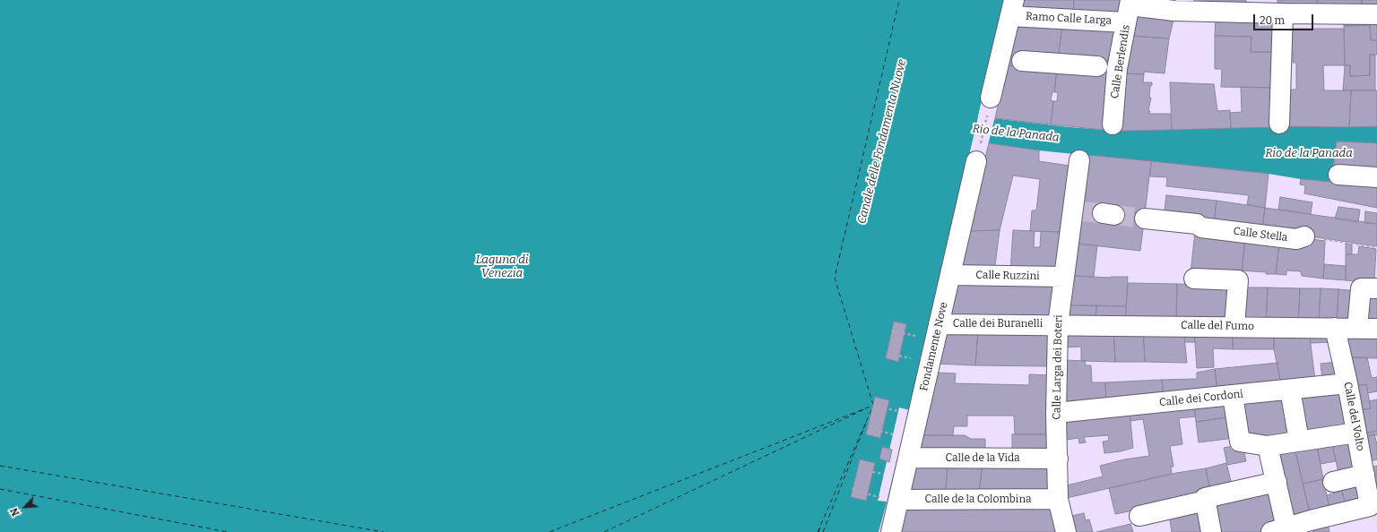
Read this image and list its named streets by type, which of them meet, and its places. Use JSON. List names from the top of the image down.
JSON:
{
  "streets": {
    "street": [
      "Ramo Calle Larga",
      "Calle Berlendis",
      "Calle Stella",
      "Calle Ruzzini",
      "Calle dei Buranelli",
      "Calle del Fumo",
      "Fondamente Nove",
      "Calle Larga dei Boteri",
      "Calle dei Cordoni",
      "Calle del Volto",
      "Calle de la Vida",
      "Calle de la Colombina"
    ]
  },
  "crossings": [
    ["Ramo Calle Larga", "Calle Berlendis"],
    ["Calle Ruzzini", "Fondamente Nove"],
    ["Calle Ruzzini", "Calle Larga dei Boteri"],
    ["Calle dei Buranelli", "Calle del Fumo"],
    ["Calle dei Buranelli", "Fondamente Nove"],
    ["Calle dei Buranelli", "Calle Larga dei Boteri"],
    ["Calle del Fumo", "Calle Larga dei Boteri"],
    ["Calle del Fumo", "Calle del Volto"],
    ["Fondamente Nove", "Calle de la Vida"],
    ["Fondamente Nove", "Calle de la Colombina"],
    ["Calle Larga dei Boteri", "Calle dei Cordoni"],
    ["Calle Larga dei Boteri", "Calle de la Vida"],
    ["Calle Larga dei Boteri", "Calle de la Colombina"],
    ["Calle dei Cordoni", "Calle del Volto"]
  ],
  "water": ["Rio de la Panada", "Canale delle Fondamenta Nuove", "Laguna di Venezia"],
  "scale_bar": "20 m",
  "north": "bottom left"
}
